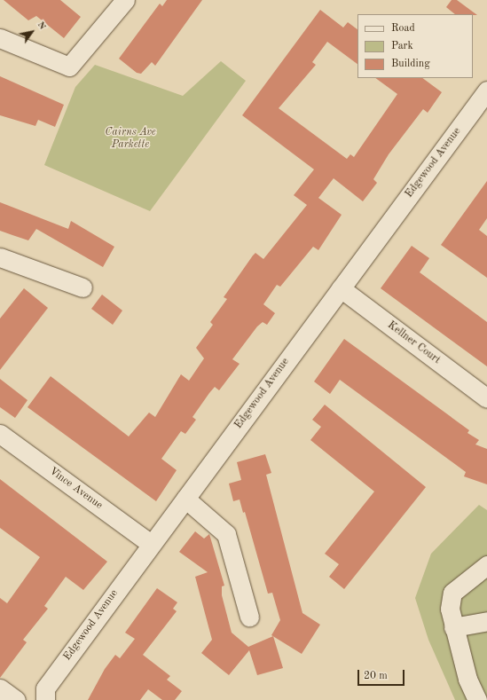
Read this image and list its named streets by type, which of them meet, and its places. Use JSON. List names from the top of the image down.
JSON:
{
  "streets": {
    "street": ["Edgewood Avenue", "Kellner Court", "Vince Avenue"]
  },
  "crossings": [
    ["Edgewood Avenue", "Kellner Court"],
    ["Edgewood Avenue", "Vince Avenue"]
  ],
  "parks": ["Cairns Ave Parkette"],
  "legend": ["Road", "Park", "Building"],
  "scale_bar": "20 m",
  "north": "top right"
}
